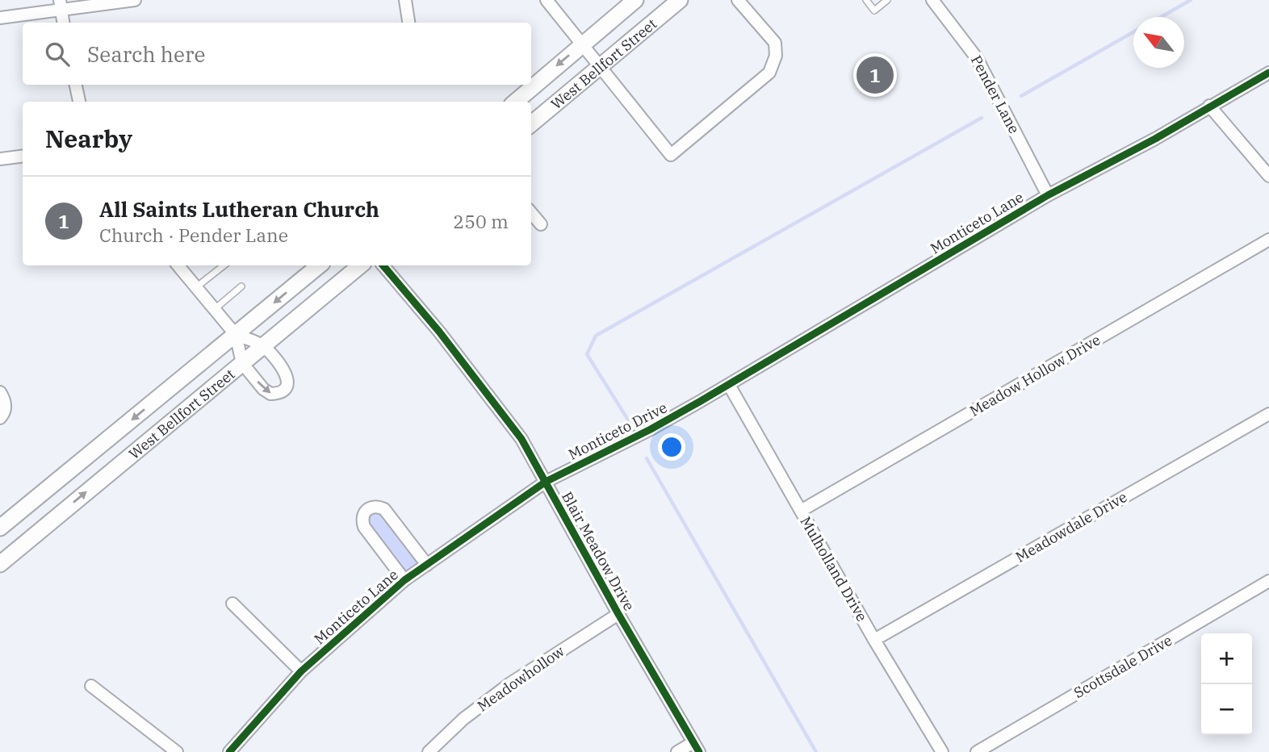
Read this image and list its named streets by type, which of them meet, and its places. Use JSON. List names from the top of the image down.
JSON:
{
  "streets": {
    "main road": ["West Bellfort Street"],
    "street": [
      "Pender Lane",
      "Monticeto Lane",
      "Meadow Hollow Drive",
      "Monticeto Drive",
      "Meadowdale Drive",
      "Blair Meadow Drive",
      "Mulholland Drive",
      "Scottsdale Drive",
      "Meadowhollow"
    ]
  },
  "crossings": [
    ["Pender Lane", "Monticeto Lane"],
    ["Monticeto Lane", "Monticeto Drive"],
    ["Monticeto Lane", "Blair Meadow Drive"],
    ["Monticeto Lane", "Mulholland Drive"],
    ["Meadow Hollow Drive", "Mulholland Drive"],
    ["Monticeto Drive", "Blair Meadow Drive"],
    ["Meadowdale Drive", "Mulholland Drive"],
    ["Blair Meadow Drive", "Meadowhollow"]
  ],
  "north": "top left",
  "page": {
    "search": "Search here",
    "pins": "1",
    "heading": "Nearby",
    "list": [
      {
        "mark": "1",
        "name": "All Saints Lutheran Church",
        "note": "Church · Pender Lane",
        "value": "250 m"
      }
    ],
    "map_buttons": ["+", "−"]
  }
}
